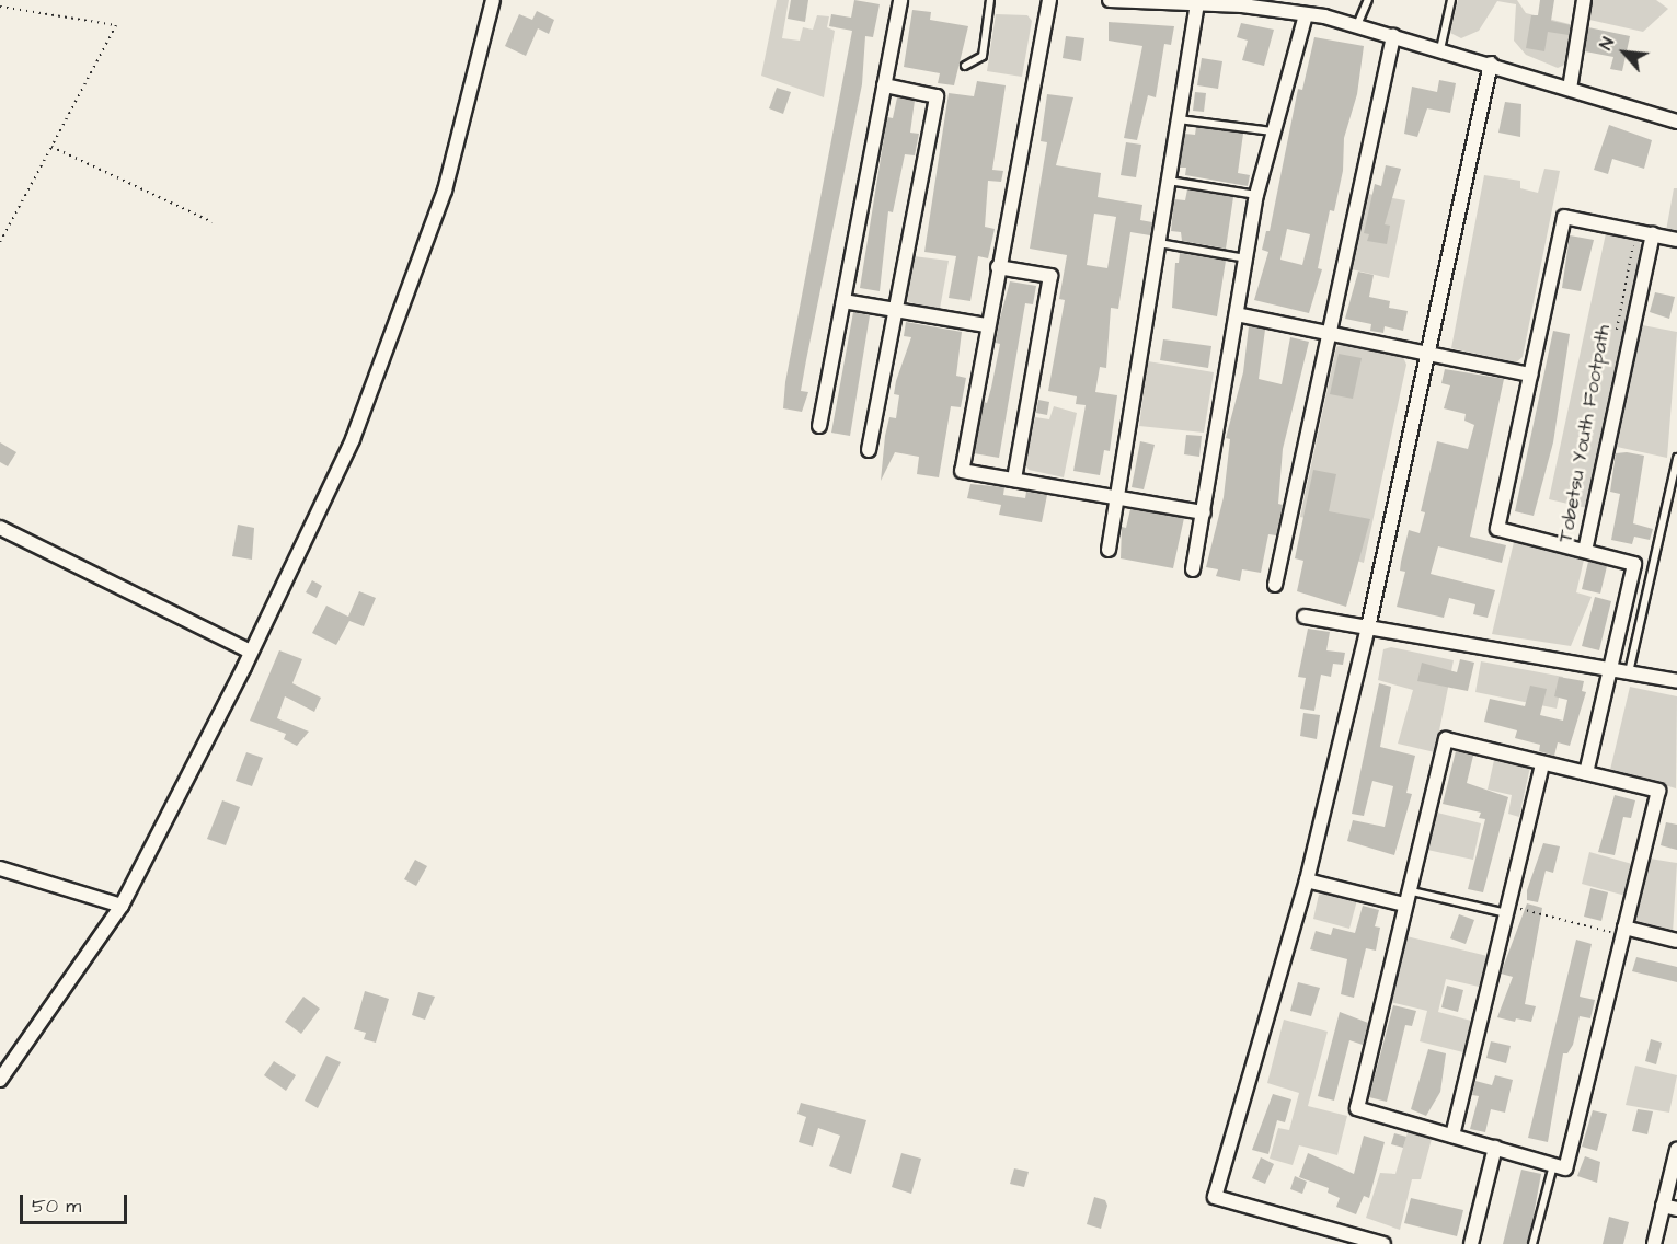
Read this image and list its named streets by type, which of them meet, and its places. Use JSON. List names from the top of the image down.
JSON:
{
  "streets": {
    "path": ["Tobetsu Youth Footpath"]
  },
  "scale_bar": "50 m",
  "north": "top left"
}
